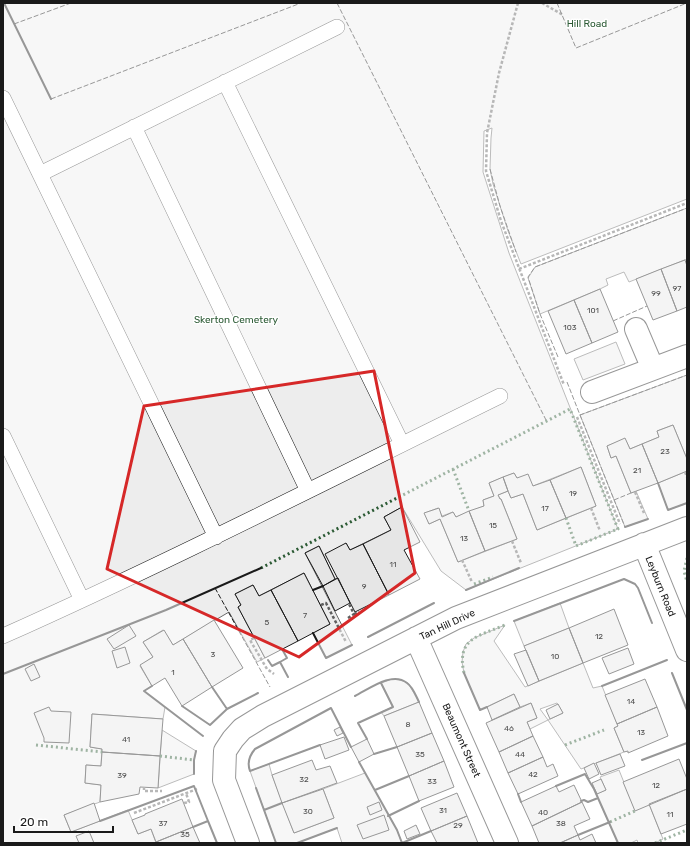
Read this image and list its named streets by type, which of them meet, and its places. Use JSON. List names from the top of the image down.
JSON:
{
  "streets": {
    "street": ["Leyburn Road", "Tan Hill Drive", "Beaumont Street"]
  },
  "crossings": [
    ["Leyburn Road", "Tan Hill Drive"],
    ["Tan Hill Drive", "Beaumont Street"]
  ],
  "parks": ["Hill Road", "Skerton Cemetery"],
  "house_numbers": [
    "97",
    "99",
    "101",
    "103",
    "23",
    "21",
    "19",
    "17",
    "15",
    "13",
    "11",
    "9",
    "7",
    "5",
    "12",
    "3",
    "10",
    "1",
    "14",
    "8",
    "46",
    "13",
    "41",
    "35",
    "44",
    "42",
    "39",
    "32",
    "33",
    "12",
    "31",
    "30",
    "40",
    "11",
    "37",
    "38",
    "29",
    "35"
  ],
  "scale_bar": "20 m"
}
